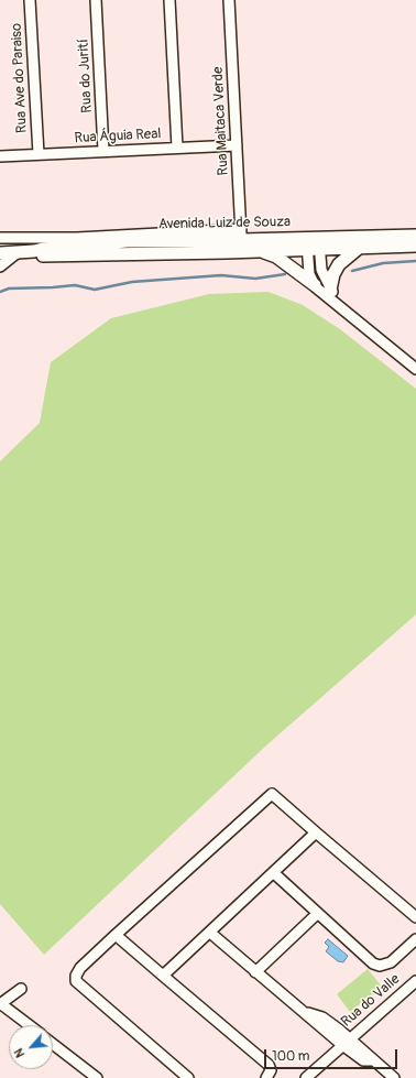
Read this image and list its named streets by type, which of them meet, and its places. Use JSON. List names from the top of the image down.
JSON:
{
  "streets": {
    "main road": ["Avenida Luiz de Souza"],
    "street": [
      "Rua do Jurití",
      "Rua Ave do Paraiso",
      "Rua Maitaca Verde",
      "Rua Águia Real",
      "Rua do Valle"
    ]
  },
  "crossings": [
    ["Rua do Jurití", "Rua Águia Real"],
    ["Rua Ave do Paraiso", "Rua Águia Real"],
    ["Rua Maitaca Verde", "Rua Águia Real"],
    ["Rua Maitaca Verde", "Avenida Luiz de Souza"]
  ],
  "scale_bar": "100 m",
  "north": "bottom left"
}
